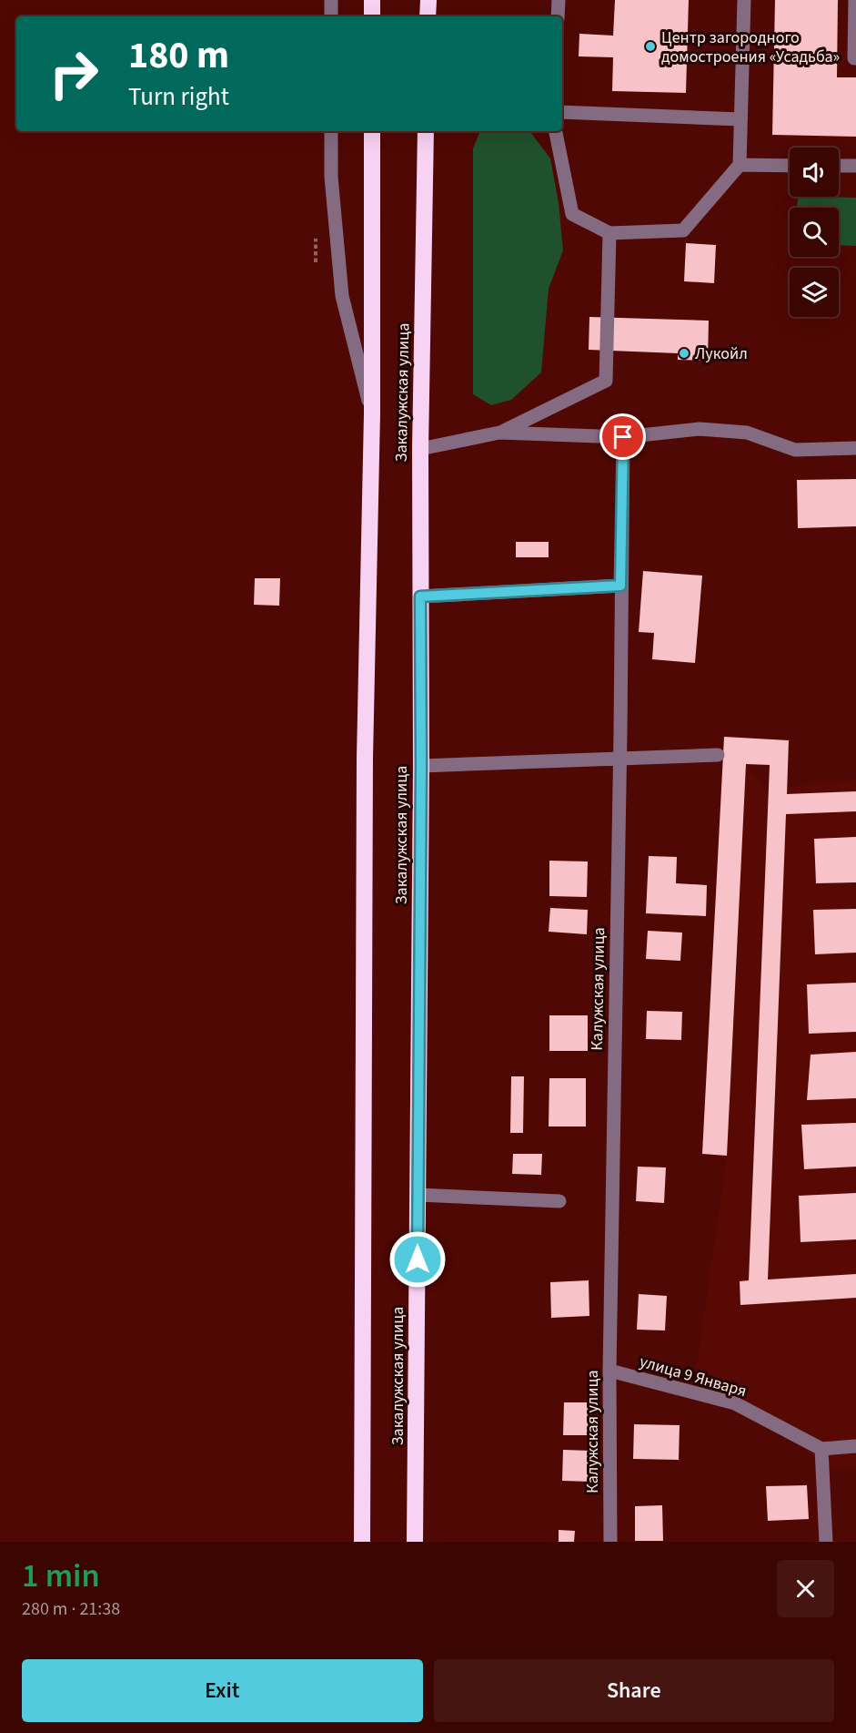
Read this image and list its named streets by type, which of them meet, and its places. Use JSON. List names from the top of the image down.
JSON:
{
  "streets": {
    "highway": ["Закалужская улица"],
    "street": ["Калужская улица", "улица 9 Января"]
  },
  "crossings": [
    ["Калужская улица", "улица 9 Января"]
  ],
  "places": ["Центр загородного домостроения «Усадьба»", "Лукойл"],
  "page": {
    "turn": ["180 m", "Turn right"],
    "heading": ["1 min", "280 m · 21:38"],
    "buttons": ["Exit", "Share"]
  }
}
